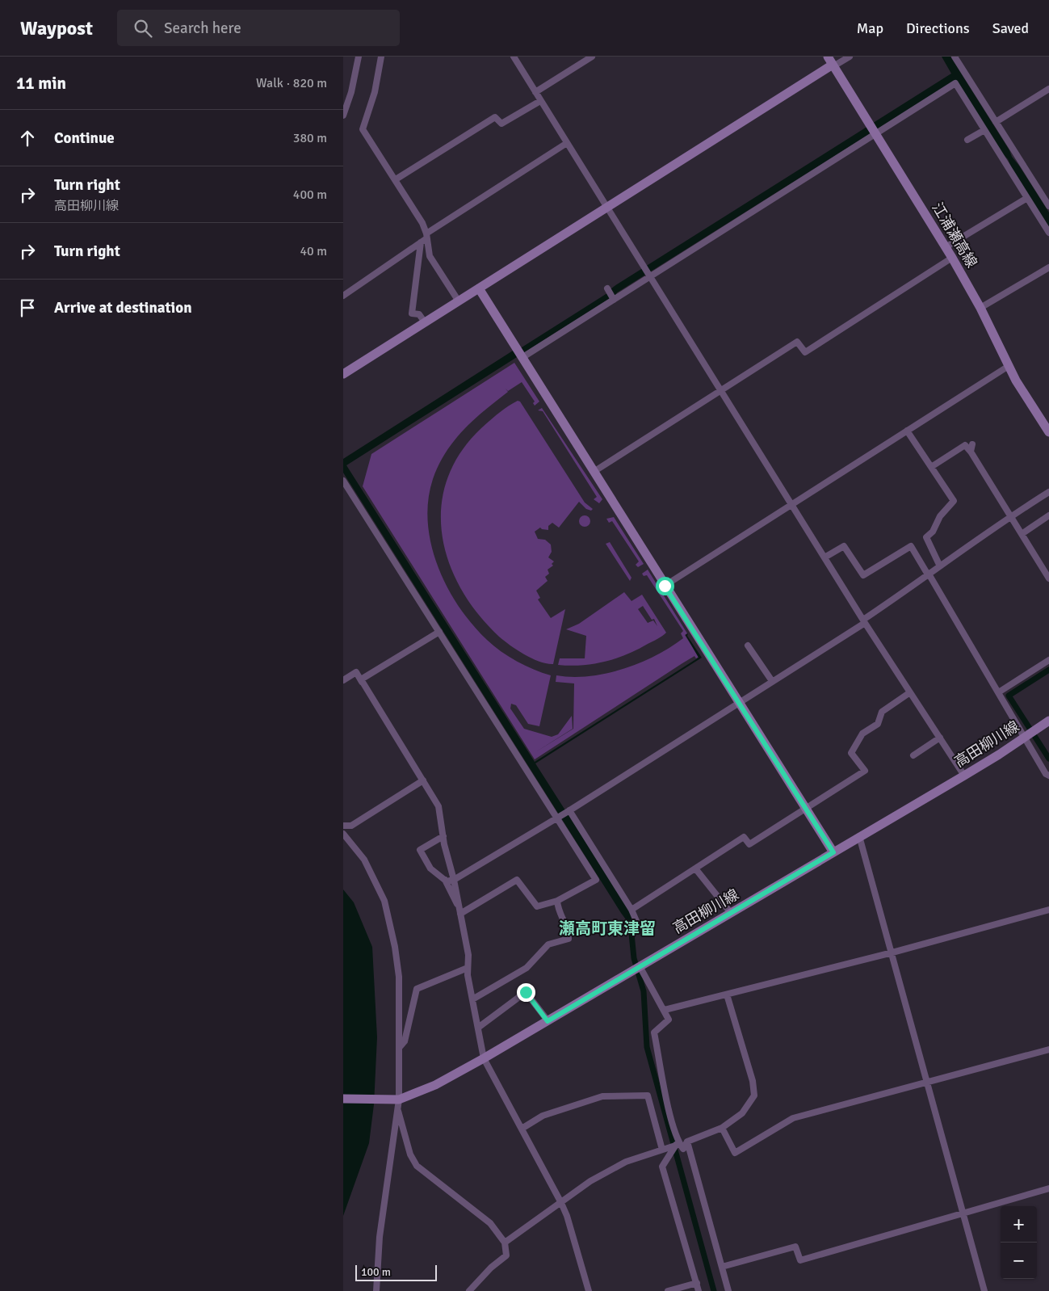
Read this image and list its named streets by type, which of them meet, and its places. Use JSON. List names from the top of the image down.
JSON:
{
  "streets": {
    "street": ["江浦瀬高線", "高田柳川線"]
  },
  "districts": ["瀬高町東津留"],
  "scale_bar": "100 m",
  "page": {
    "header": "Waypost",
    "search": "Search here",
    "nav": ["Map", "Directions", "Saved"],
    "heading": ["11 min", "Walk · 820 m"],
    "list": [
      ["Continue", "380 m"],
      ["Turn right", "高田柳川線", "400 m"],
      ["Turn right", "40 m"],
      "Arrive at destination"
    ],
    "map_buttons": ["+", "−"],
    "scale": "100 m"
  }
}
